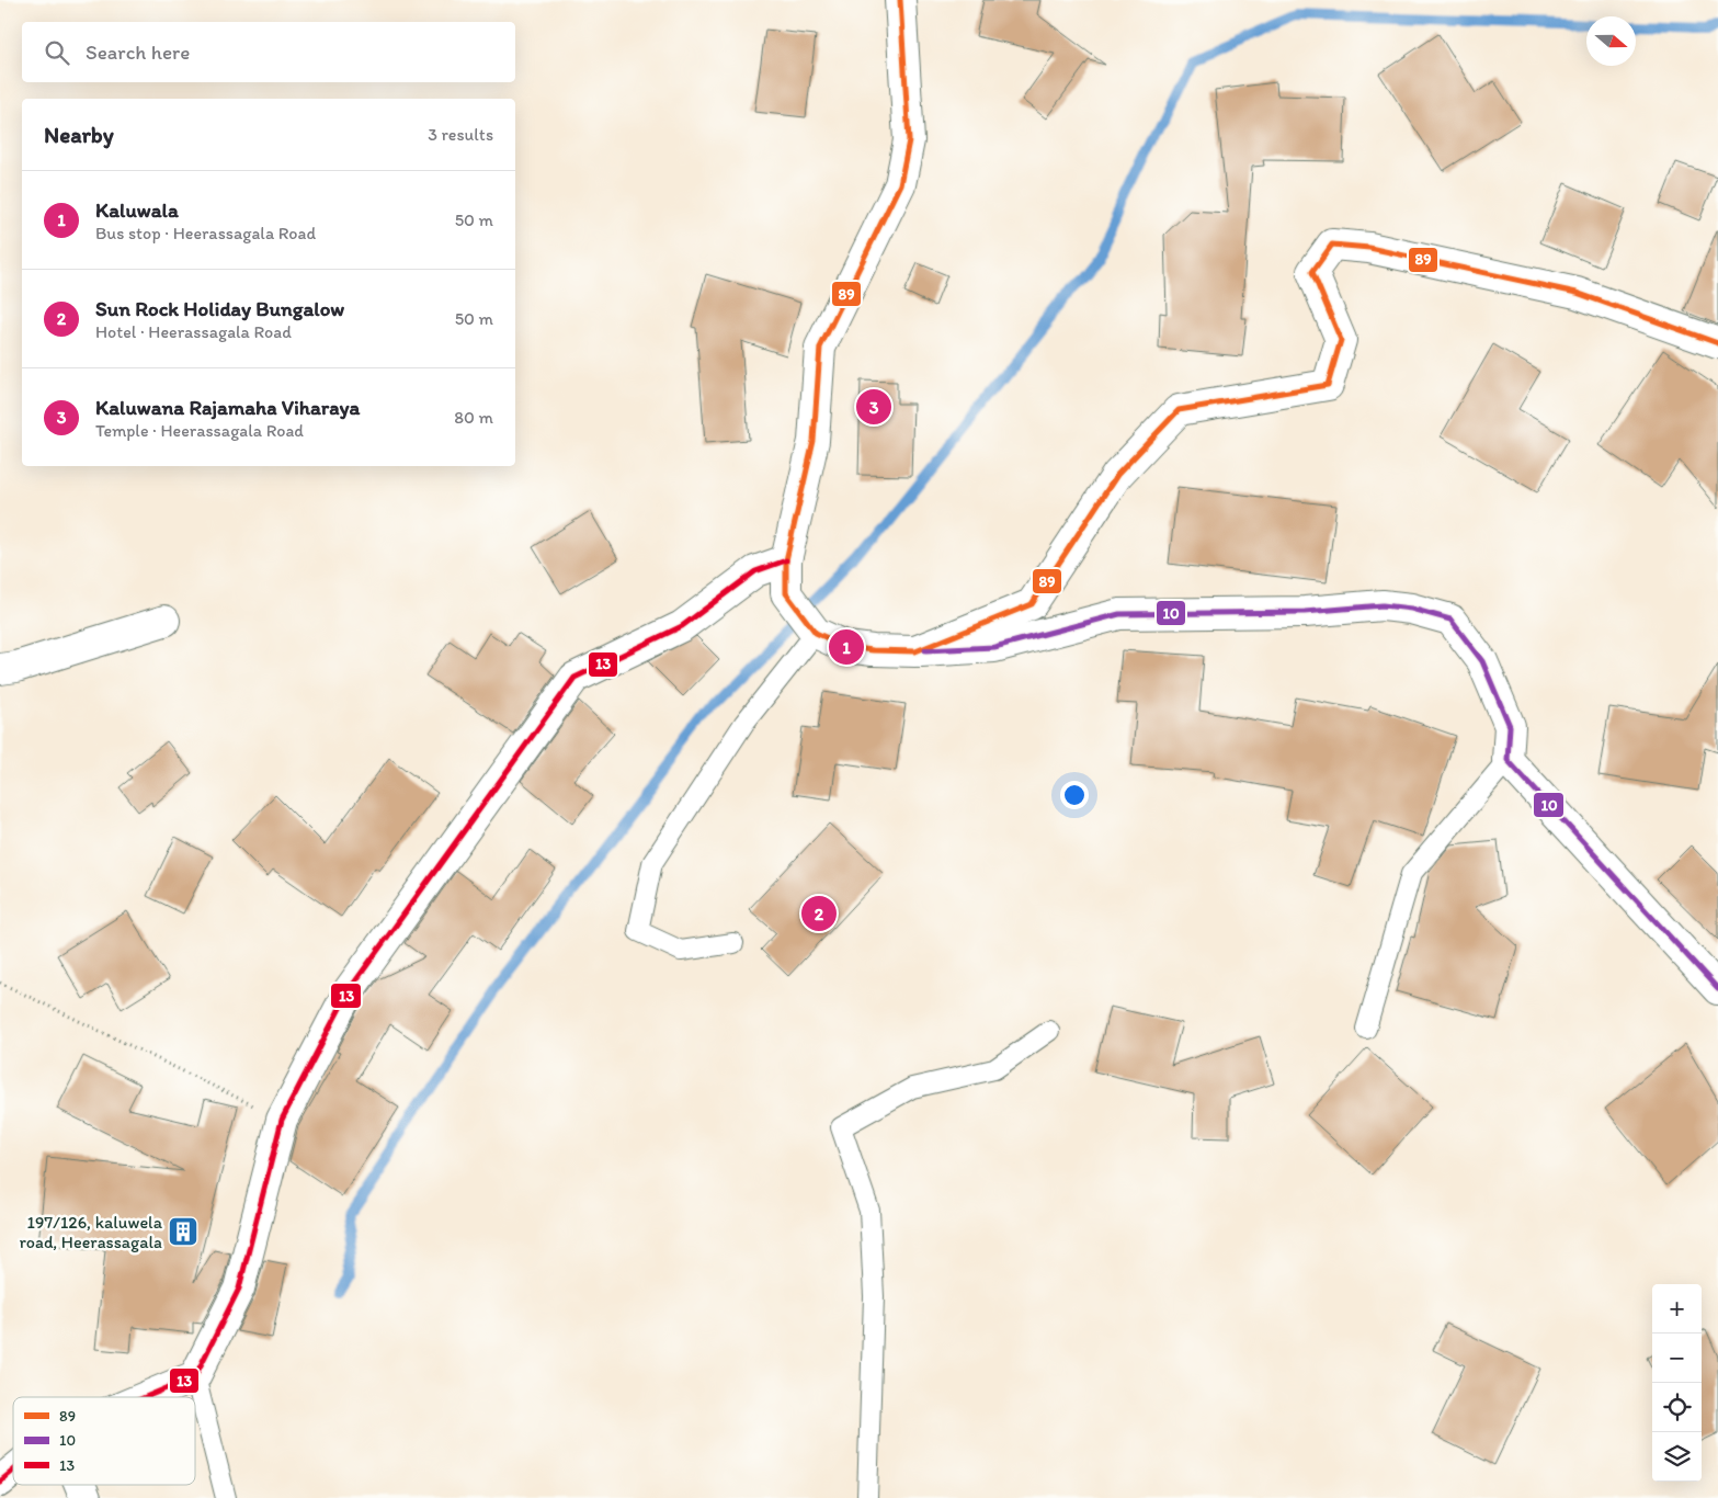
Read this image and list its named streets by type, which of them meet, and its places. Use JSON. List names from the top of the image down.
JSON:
{
  "places": {
    "building": ["197/126, kaluwela road, Heerassagala"]
  },
  "lines": ["transit line 89", "transit line 13", "transit line 10"],
  "legend": ["89", "10", "13"],
  "north": "right",
  "page": {
    "search": "Search here",
    "heading": ["Nearby", "3 results"],
    "list": [
      {
        "mark": "1",
        "name": "Kaluwala",
        "note": "Bus stop · Heerassagala Road",
        "value": "50 m"
      },
      {
        "mark": "2",
        "name": "Sun Rock Holiday Bungalow",
        "note": "Hotel · Heerassagala Road",
        "value": "50 m"
      },
      {
        "mark": "3",
        "name": "Kaluwana Rajamaha Viharaya",
        "note": "Temple · Heerassagala Road",
        "value": "80 m"
      }
    ],
    "pins": ["3", "1", "2"],
    "map_buttons": ["+", "−"]
  }
}
